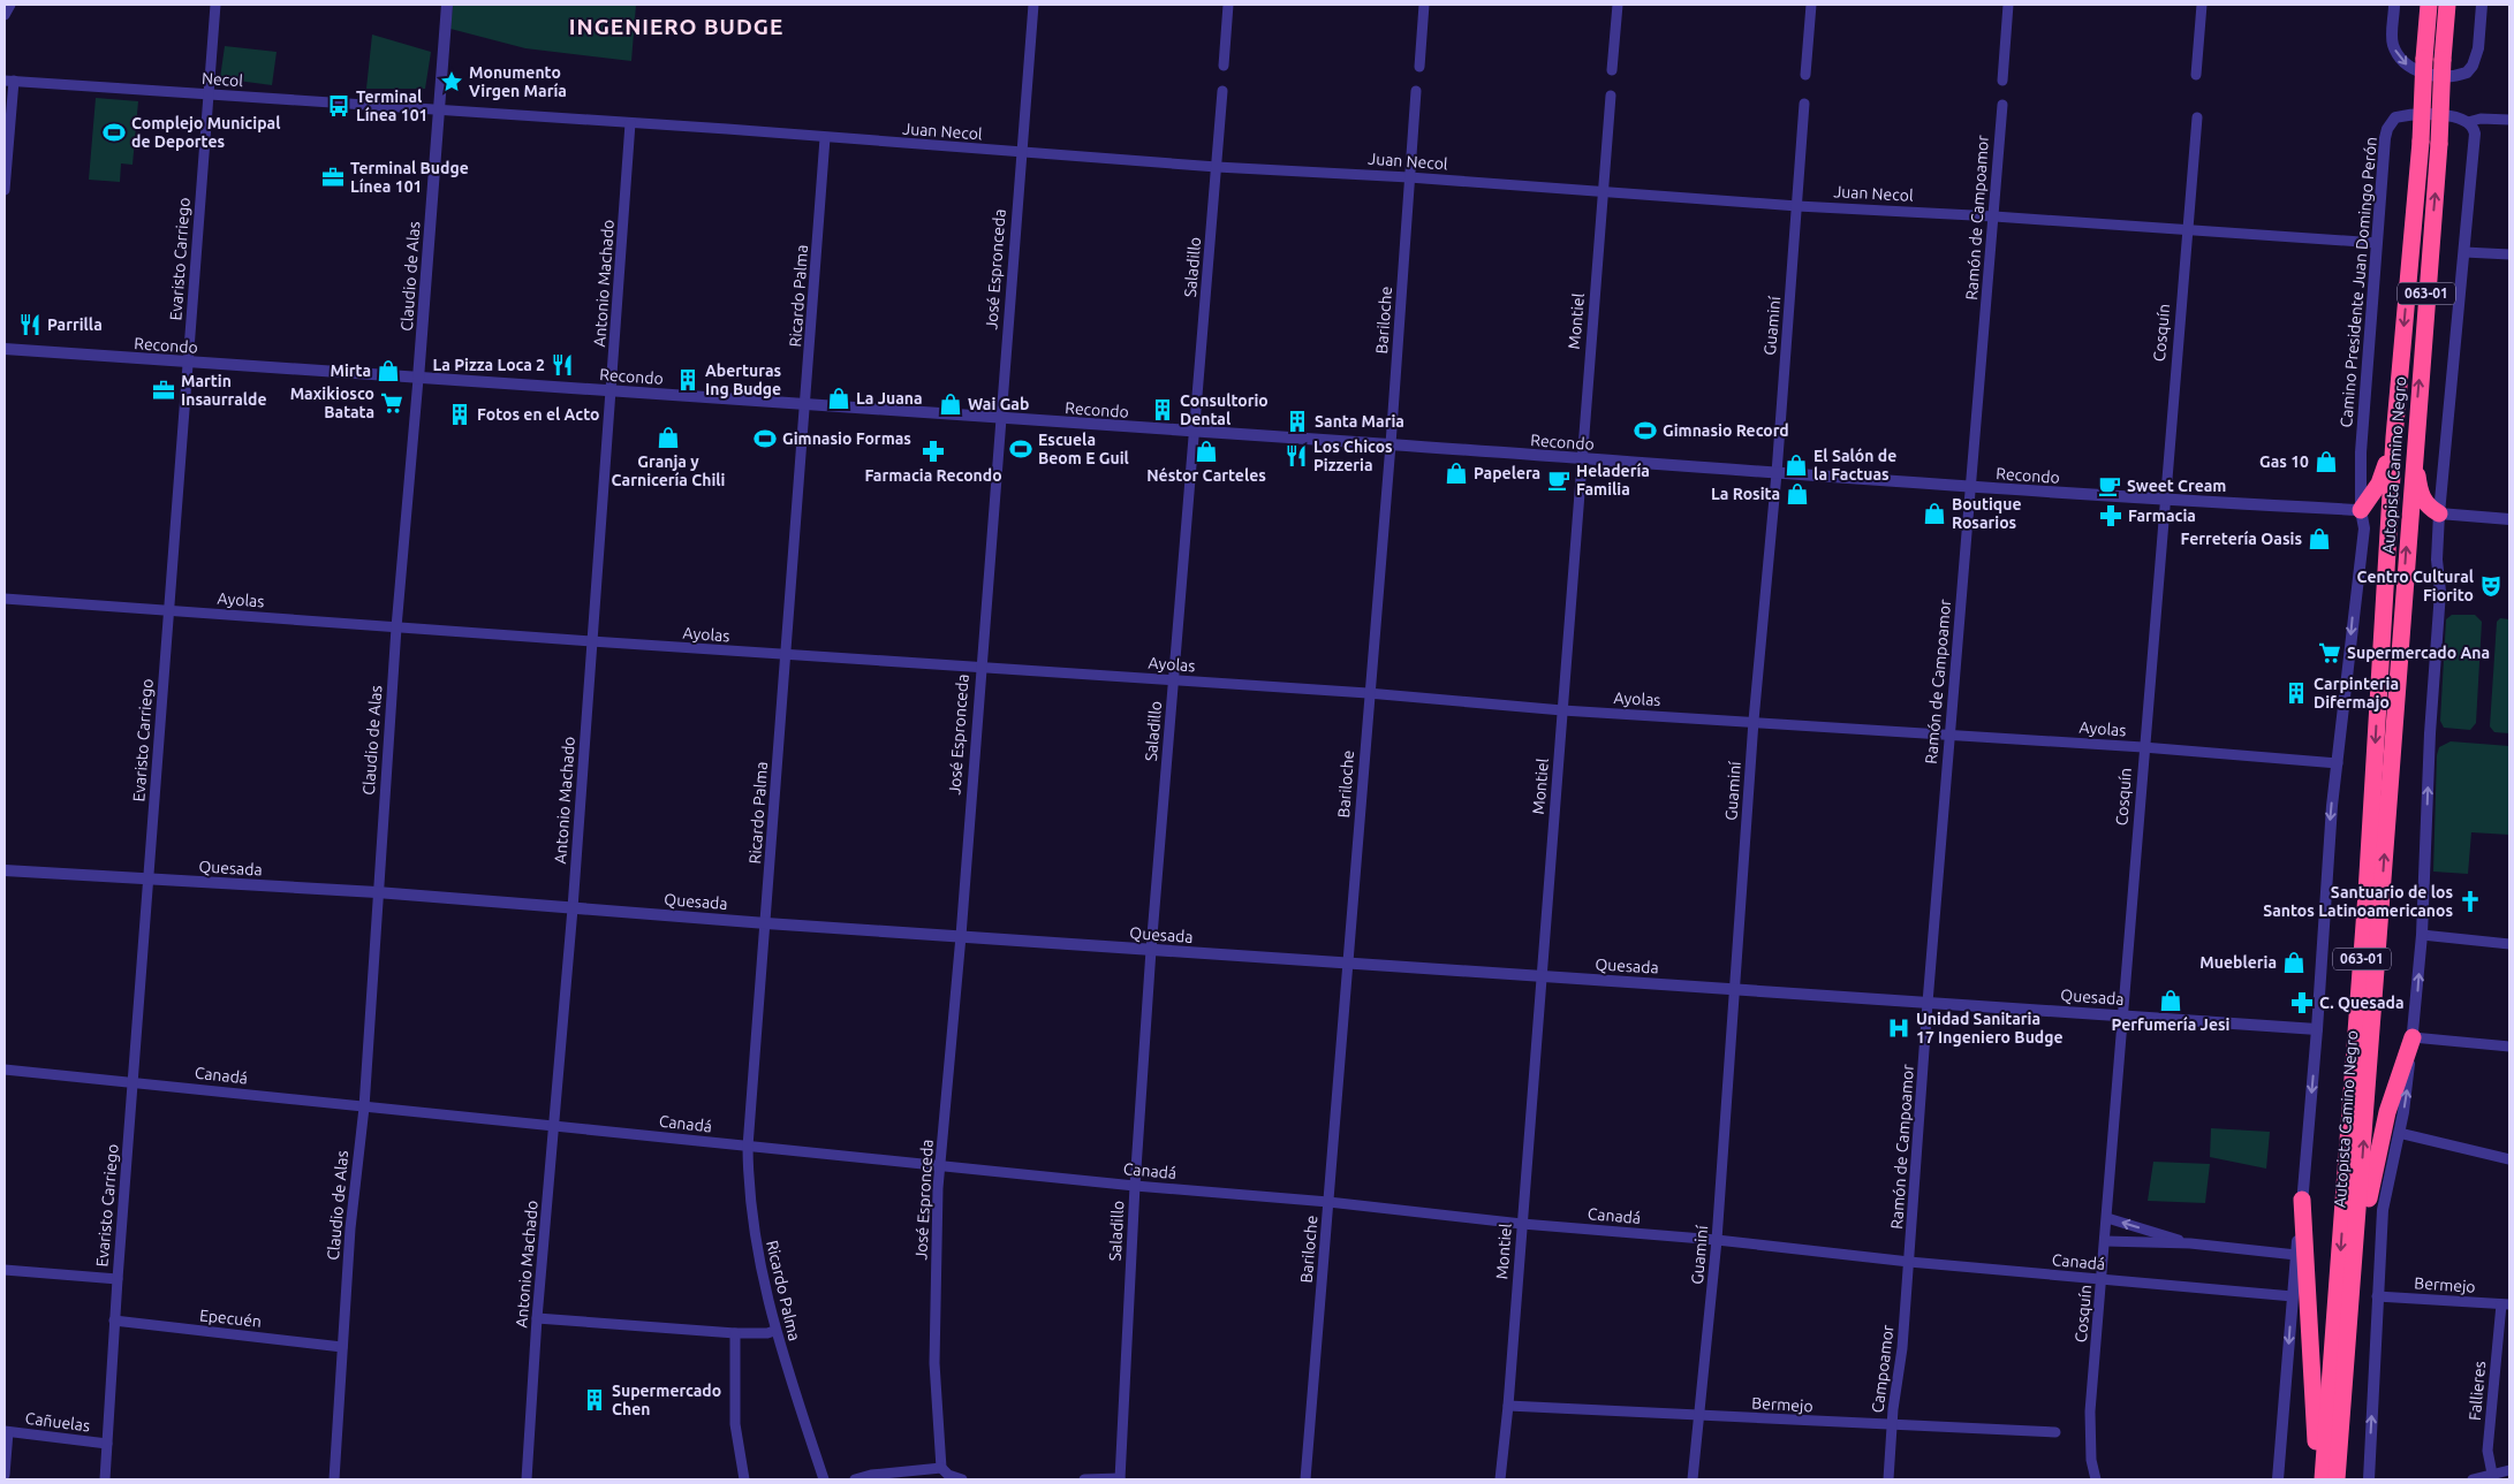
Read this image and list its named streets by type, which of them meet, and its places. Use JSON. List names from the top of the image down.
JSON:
{
  "streets": {
    "highway": ["063-01", "Autopista Camino Negro"],
    "street": [
      "Necol",
      "Juan Necol",
      "Ramón de Campoamor",
      "Evaristo Carriego",
      "Saladillo",
      "José Espronceda",
      "Claudio de Alas",
      "Camino Presidente Juan Domingo Perón",
      "Antonio Machado",
      "Ricardo Palma",
      "Bariloche",
      "Montiel",
      "Guaminí",
      "Cosquín",
      "Recondo",
      "Ayolas",
      "Quesada",
      "Canadá",
      "Bermejo",
      "Epecuén",
      "Campoamor",
      "Fallieres",
      "Cañuelas"
    ]
  },
  "crossings": [
    ["Necol", "Juan Necol"],
    ["Necol", "Evaristo Carriego"],
    ["Necol", "Claudio de Alas"],
    ["Juan Necol", "Ramón de Campoamor"],
    ["Juan Necol", "Saladillo"],
    ["Juan Necol", "José Espronceda"],
    ["Juan Necol", "Claudio de Alas"],
    ["Juan Necol", "Camino Presidente Juan Domingo Perón"],
    ["Juan Necol", "Antonio Machado"],
    ["Juan Necol", "Ricardo Palma"],
    ["Juan Necol", "Bariloche"],
    ["Juan Necol", "Montiel"],
    ["Juan Necol", "Guaminí"],
    ["Juan Necol", "Cosquín"],
    ["Ramón de Campoamor", "Recondo"],
    ["Ramón de Campoamor", "Ayolas"],
    ["Ramón de Campoamor", "Quesada"],
    ["Ramón de Campoamor", "Canadá"],
    ["Ramón de Campoamor", "Campoamor"],
    ["Evaristo Carriego", "Recondo"],
    ["Evaristo Carriego", "Ayolas"],
    ["Evaristo Carriego", "Quesada"],
    ["Evaristo Carriego", "Canadá"],
    ["Evaristo Carriego", "Epecuén"],
    ["Evaristo Carriego", "Cañuelas"],
    ["Saladillo", "Recondo"],
    ["Saladillo", "Ayolas"],
    ["Saladillo", "Quesada"],
    ["Saladillo", "Canadá"],
    ["José Espronceda", "Recondo"],
    ["José Espronceda", "Ayolas"],
    ["José Espronceda", "Quesada"],
    ["José Espronceda", "Canadá"],
    ["Claudio de Alas", "Recondo"],
    ["Claudio de Alas", "Ayolas"],
    ["Claudio de Alas", "Quesada"],
    ["Claudio de Alas", "Canadá"],
    ["Claudio de Alas", "Epecuén"],
    ["Camino Presidente Juan Domingo Perón", "Recondo"],
    ["Camino Presidente Juan Domingo Perón", "Ayolas"],
    ["Camino Presidente Juan Domingo Perón", "Quesada"],
    ["Camino Presidente Juan Domingo Perón", "Canadá"],
    ["Antonio Machado", "Recondo"],
    ["Antonio Machado", "Ayolas"],
    ["Antonio Machado", "Quesada"],
    ["Antonio Machado", "Canadá"],
    ["Ricardo Palma", "Recondo"],
    ["Ricardo Palma", "Ayolas"],
    ["Ricardo Palma", "Quesada"],
    ["Ricardo Palma", "Canadá"],
    ["Bariloche", "Recondo"],
    ["Bariloche", "Ayolas"],
    ["Bariloche", "Quesada"],
    ["Bariloche", "Canadá"],
    ["Montiel", "Recondo"],
    ["Montiel", "Ayolas"],
    ["Montiel", "Quesada"],
    ["Montiel", "Canadá"],
    ["Montiel", "Bermejo"],
    ["Guaminí", "Recondo"],
    ["Guaminí", "Ayolas"],
    ["Guaminí", "Quesada"],
    ["Guaminí", "Canadá"],
    ["Guaminí", "Bermejo"],
    ["Cosquín", "Recondo"],
    ["Cosquín", "Ayolas"],
    ["Cosquín", "Quesada"],
    ["Cosquín", "Canadá"],
    ["Canadá", "Campoamor"],
    ["Bermejo", "Campoamor"],
    ["Bermejo", "Fallieres"]
  ],
  "districts": ["INGENIERO BUDGE"],
  "places": {
    "place": ["Monumento Virgen María"],
    "bus stop": ["Terminal Línea 101"],
    "sports": [
      "Complejo Municipal de Deportes",
      "Gimnasio Record",
      "Gimnasio Formas",
      "Escuela Beom E Guil"
    ],
    "office": ["Terminal Budge Línea 101", "Martin Insaurralde"],
    "restaurant": ["Parrilla", "La Pizza Loca 2", "Los Chicos Pizzeria"],
    "shop": [
      "Mirta",
      "La Juana",
      "Wai Gab",
      "Granja y Carnicería Chili",
      "Néstor Carteles",
      "Gas 10",
      "El Salón de la Factuas",
      "Papelera",
      "La Rosita",
      "Boutique Rosarios",
      "Ferretería Oasis",
      "Muebleria",
      "Perfumería Jesi"
    ],
    "building": [
      "Aberturas Ing Budge",
      "Consultorio Dental",
      "Fotos en el Acto",
      "Santa Maria",
      "Carpinteria Difermajo",
      "Supermercado Chen"
    ],
    "supermarket": ["Maxikiosco Batata", "Supermercado Ana"],
    "pharmacy": ["Farmacia Recondo", "Farmacia", "C. Quesada"],
    "cafe": ["Heladería Familia", "Sweet Cream"],
    "theatre": ["Centro Cultural Fiorito"],
    "church": ["Santuario de los Santos Latinoamericanos"],
    "hospital": ["Unidad Sanitaria 17 Ingeniero Budge"]
  }
}
